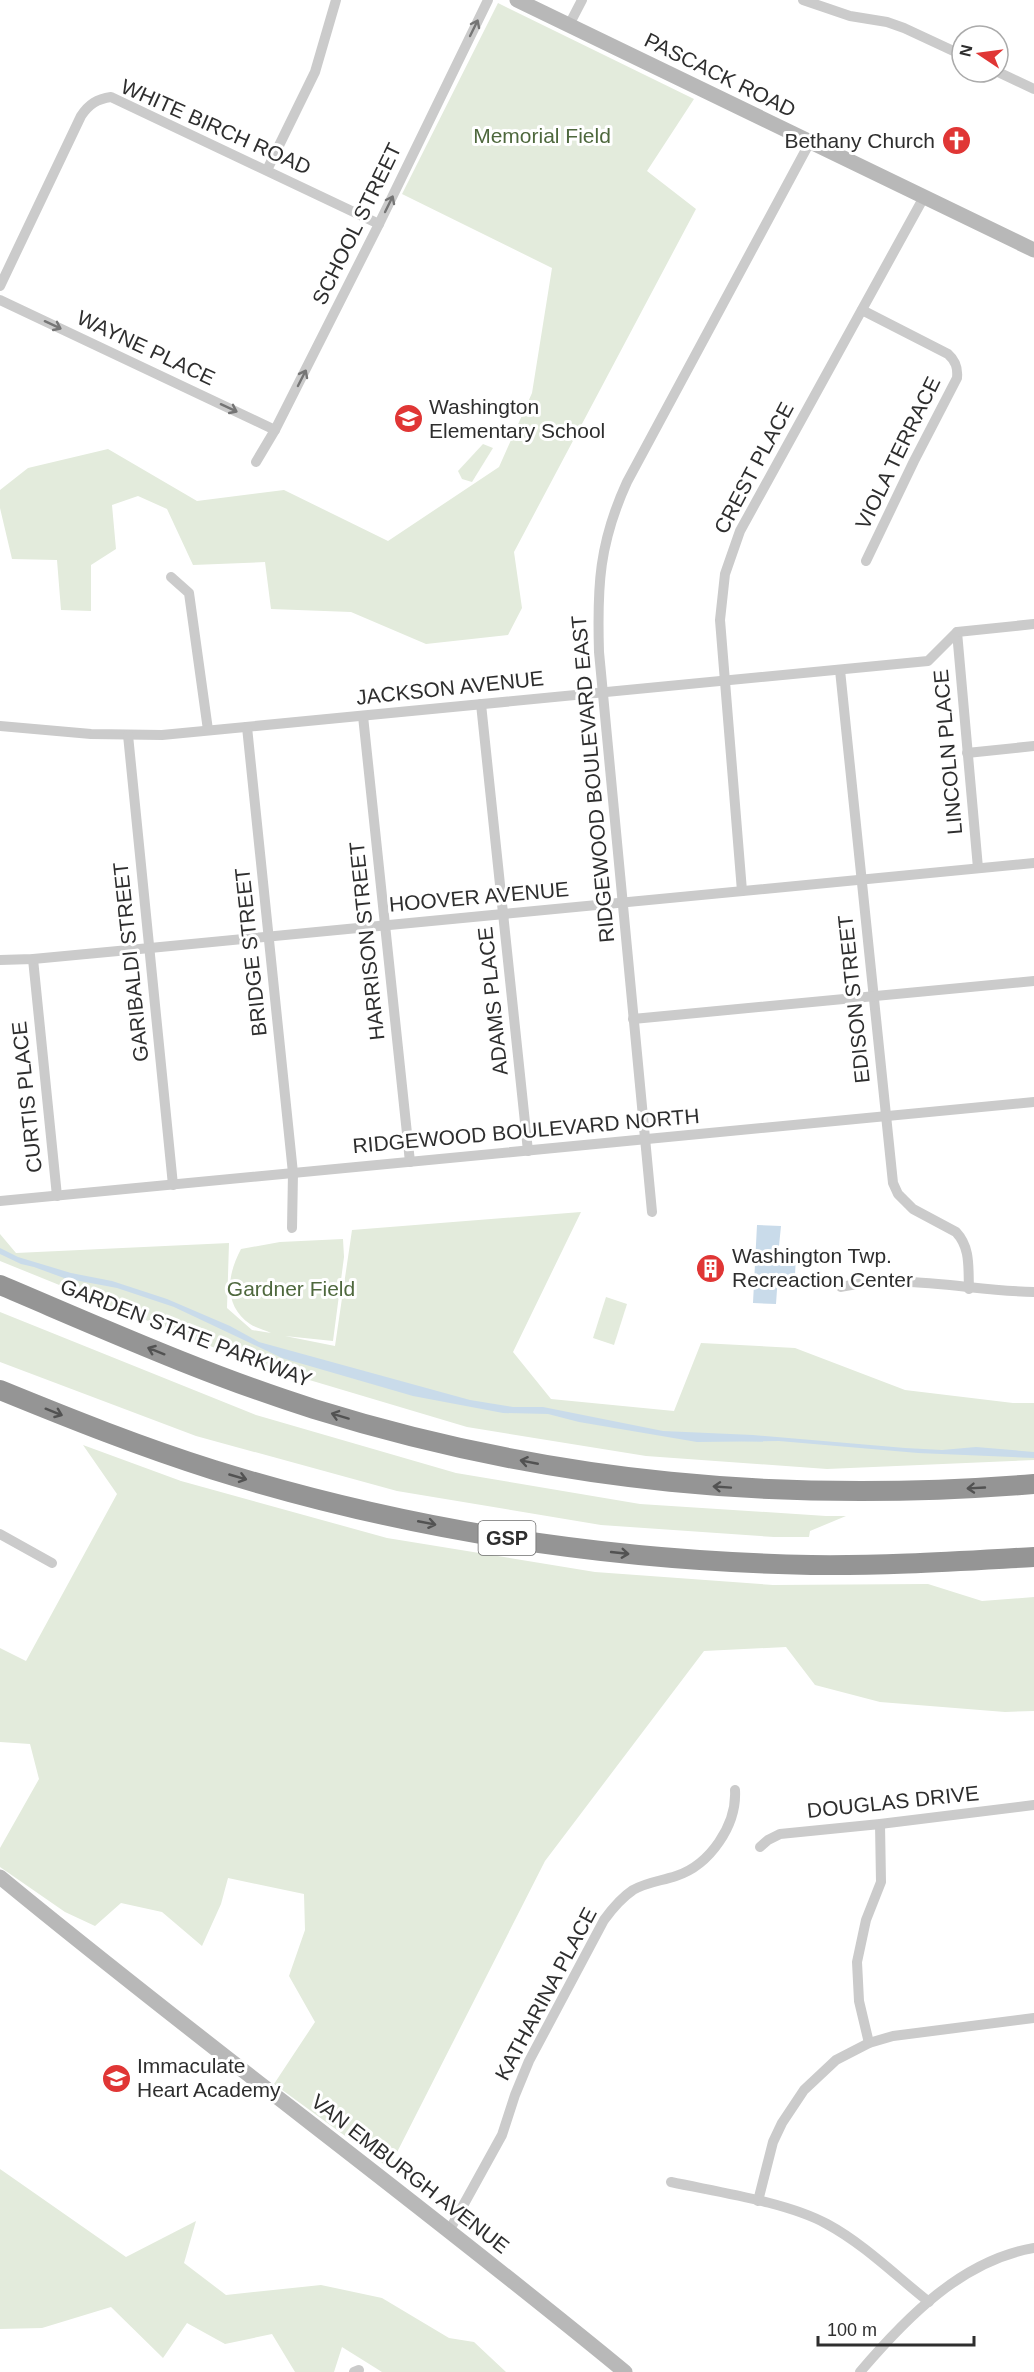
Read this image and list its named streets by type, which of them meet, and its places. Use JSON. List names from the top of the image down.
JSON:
{
  "streets": {
    "highway": ["GARDEN STATE PARKWAY", "GSP"],
    "main road": ["PASCACK ROAD", "VAN EMBURGH AVENUE"],
    "street": [
      "WHITE BIRCH ROAD",
      "SCHOOL STREET",
      "WAYNE PLACE",
      "VIOLA TERRACE",
      "CREST PLACE",
      "JACKSON AVENUE",
      "LINCOLN PLACE",
      "RIDGEWOOD BOULEVARD EAST",
      "HOOVER AVENUE",
      "HARRISON STREET",
      "BRIDGE STREET",
      "GARIBALDI STREET",
      "EDISON STREET",
      "ADAMS PLACE",
      "CURTIS PLACE",
      "RIDGEWOOD BOULEVARD NORTH",
      "DOUGLAS DRIVE",
      "KATHARINA PLACE"
    ]
  },
  "crossings": [
    ["PASCACK ROAD", "CREST PLACE"],
    ["PASCACK ROAD", "RIDGEWOOD BOULEVARD EAST"],
    ["WHITE BIRCH ROAD", "SCHOOL STREET"],
    ["SCHOOL STREET", "WAYNE PLACE"],
    ["VIOLA TERRACE", "CREST PLACE"],
    ["CREST PLACE", "JACKSON AVENUE"],
    ["CREST PLACE", "HOOVER AVENUE"],
    ["JACKSON AVENUE", "LINCOLN PLACE"],
    ["JACKSON AVENUE", "RIDGEWOOD BOULEVARD EAST"],
    ["JACKSON AVENUE", "HARRISON STREET"],
    ["JACKSON AVENUE", "BRIDGE STREET"],
    ["JACKSON AVENUE", "GARIBALDI STREET"],
    ["JACKSON AVENUE", "EDISON STREET"],
    ["JACKSON AVENUE", "ADAMS PLACE"],
    ["LINCOLN PLACE", "HOOVER AVENUE"],
    ["RIDGEWOOD BOULEVARD EAST", "HOOVER AVENUE"],
    ["RIDGEWOOD BOULEVARD EAST", "RIDGEWOOD BOULEVARD NORTH"],
    ["HOOVER AVENUE", "HARRISON STREET"],
    ["HOOVER AVENUE", "BRIDGE STREET"],
    ["HOOVER AVENUE", "GARIBALDI STREET"],
    ["HOOVER AVENUE", "EDISON STREET"],
    ["HOOVER AVENUE", "ADAMS PLACE"],
    ["HOOVER AVENUE", "CURTIS PLACE"],
    ["HARRISON STREET", "RIDGEWOOD BOULEVARD NORTH"],
    ["BRIDGE STREET", "RIDGEWOOD BOULEVARD NORTH"],
    ["GARIBALDI STREET", "RIDGEWOOD BOULEVARD NORTH"],
    ["EDISON STREET", "RIDGEWOOD BOULEVARD NORTH"],
    ["ADAMS PLACE", "RIDGEWOOD BOULEVARD NORTH"],
    ["CURTIS PLACE", "RIDGEWOOD BOULEVARD NORTH"],
    ["KATHARINA PLACE", "VAN EMBURGH AVENUE"]
  ],
  "one_way": ["SCHOOL STREET", "WAYNE PLACE"],
  "parks": ["Memorial Field", "Gardner Field"],
  "places": {
    "church": ["Bethany Church"],
    "school or university": ["Washington Elementary School", "Immaculate Heart Academy"],
    "building": ["Washington Twp. Recreaction Center"]
  },
  "scale_bar": "100 m",
  "north": "left"
}
